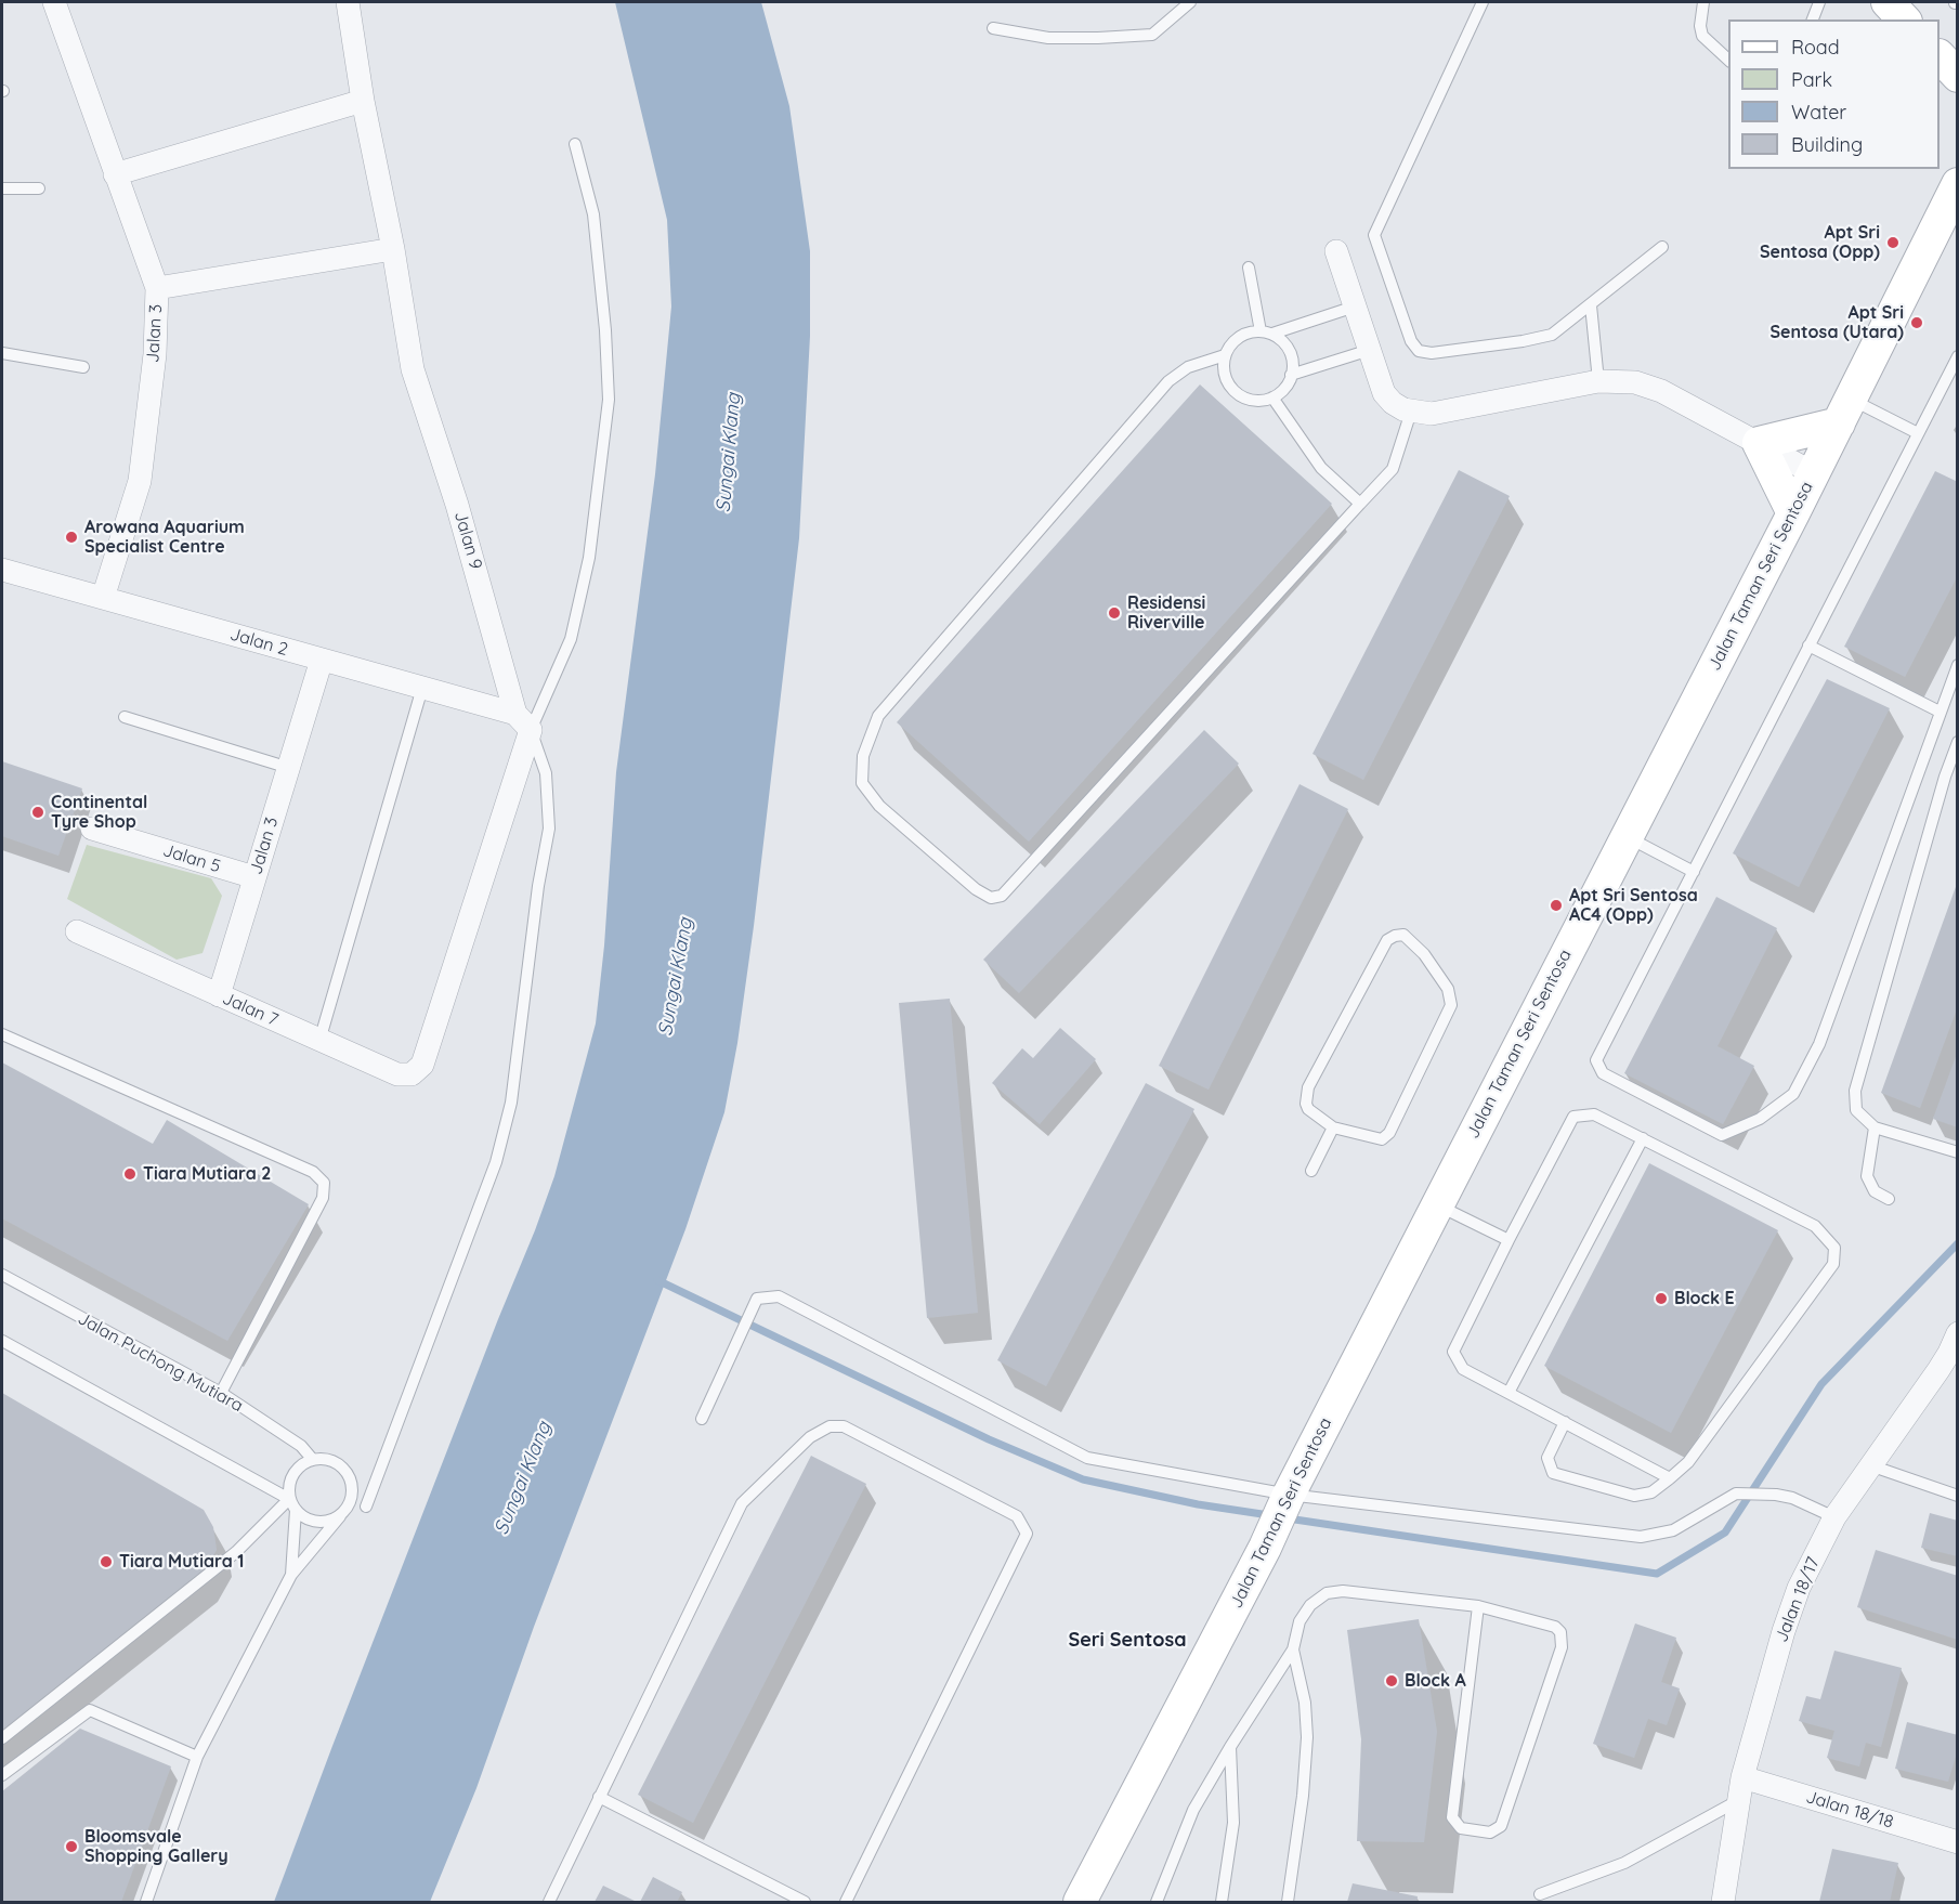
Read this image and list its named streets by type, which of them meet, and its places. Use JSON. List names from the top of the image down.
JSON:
{
  "streets": {
    "main road": ["Jalan Taman Seri Sentosa"],
    "street": [
      "Jalan 3",
      "Jalan 9",
      "Jalan 2",
      "Jalan 5",
      "Jalan 7",
      "Jalan 18/17",
      "Jalan 18/18"
    ],
    "lane": ["Jalan Puchong Mutiara"]
  },
  "crossings": [
    ["Jalan 3", "Jalan 2"],
    ["Jalan 3", "Jalan 5"],
    ["Jalan 3", "Jalan 7"],
    ["Jalan 9", "Jalan 2"],
    ["Jalan 9", "Jalan 7"],
    ["Jalan 2", "Jalan 7"],
    ["Jalan 18/17", "Jalan 18/18"]
  ],
  "districts": ["Seri Sentosa"],
  "water": ["Sungai Klang"],
  "places": [
    "Apt Sri Sentosa (Opp)",
    "Apt Sri Sentosa (Utara)",
    "Arowana Aquarium Specialist Centre",
    "Residensi Riverville",
    "Continental Tyre Shop",
    "Apt Sri Sentosa AC4 (Opp)",
    "Tiara Mutiara 2",
    "Block E",
    "Tiara Mutiara 1",
    "Block A",
    "Bloomsvale Shopping Gallery"
  ],
  "legend": [
    "Road",
    "Park",
    "Water",
    "Building"
  ]
}
